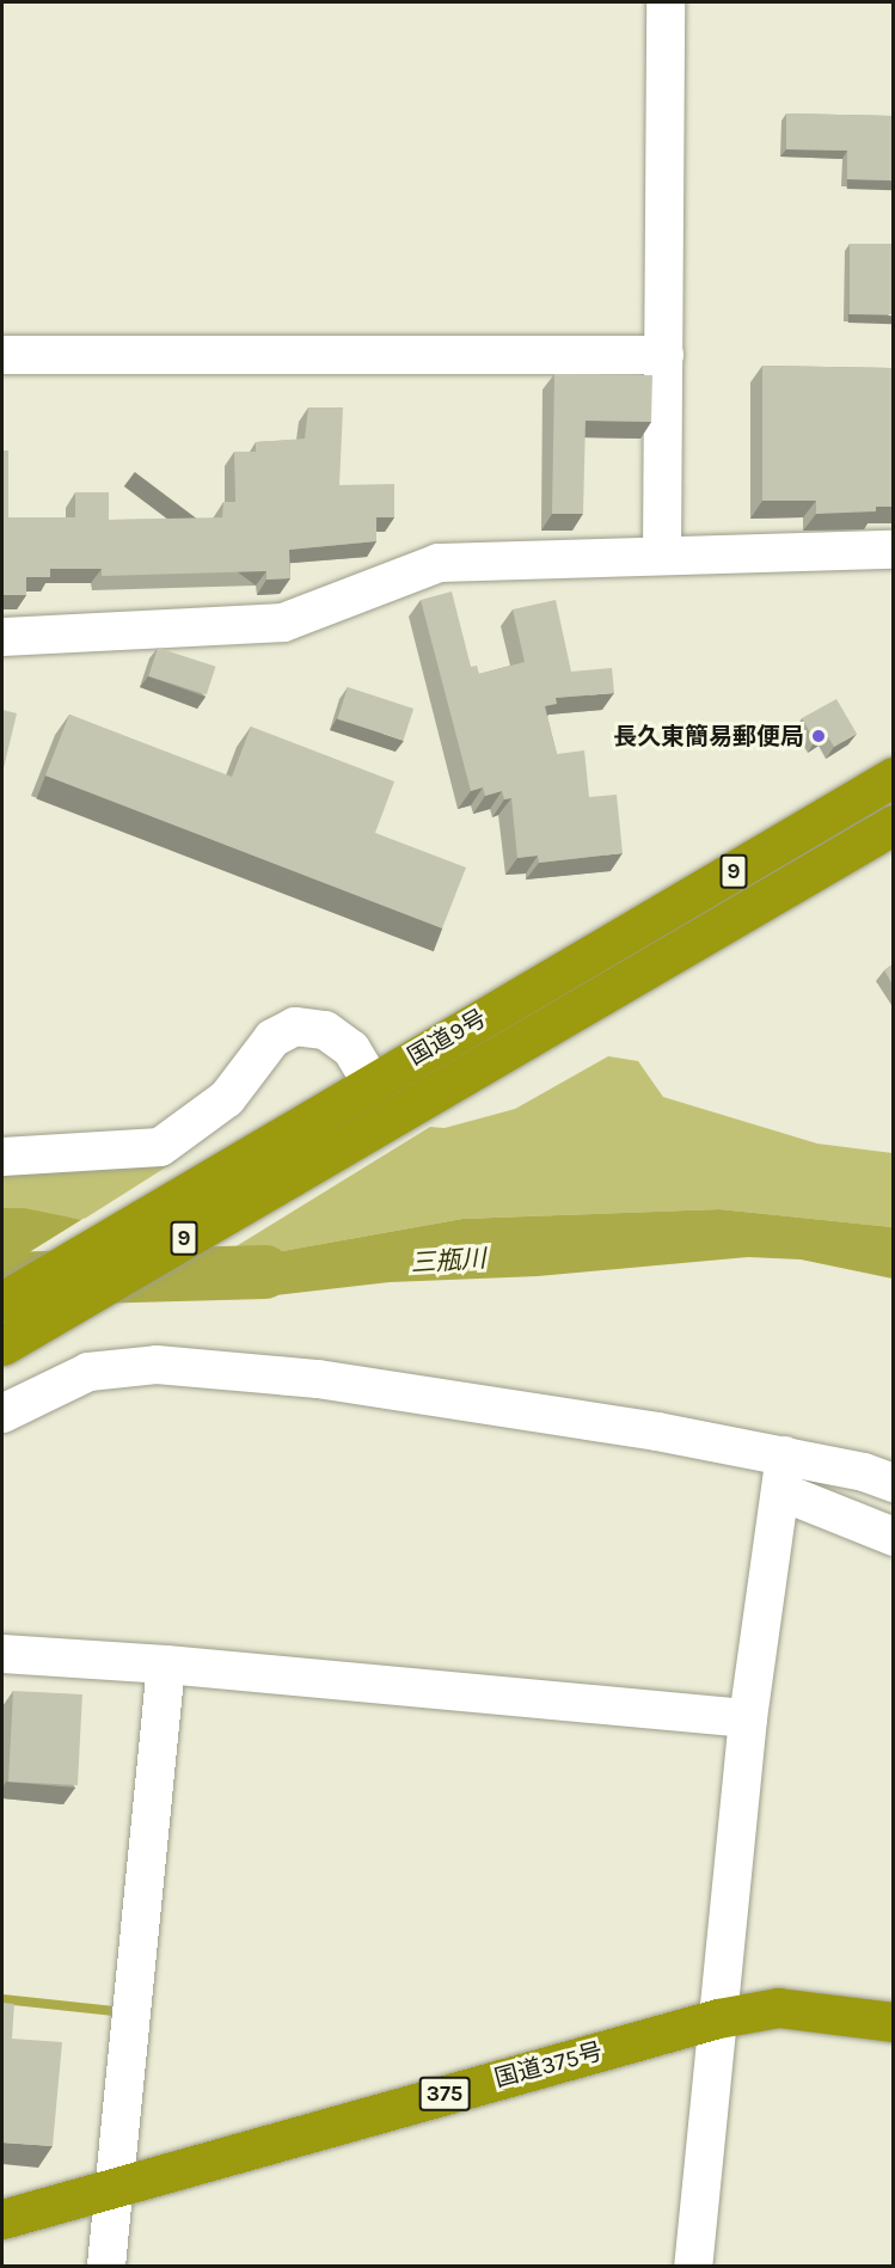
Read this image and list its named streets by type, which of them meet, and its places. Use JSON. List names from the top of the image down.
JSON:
{
  "streets": {
    "highway": [
      "9",
      "国道9号",
      "国道375号",
      "375"
    ]
  },
  "water": ["三瓶川"],
  "places": ["長久東簡易郵便局"]
}
